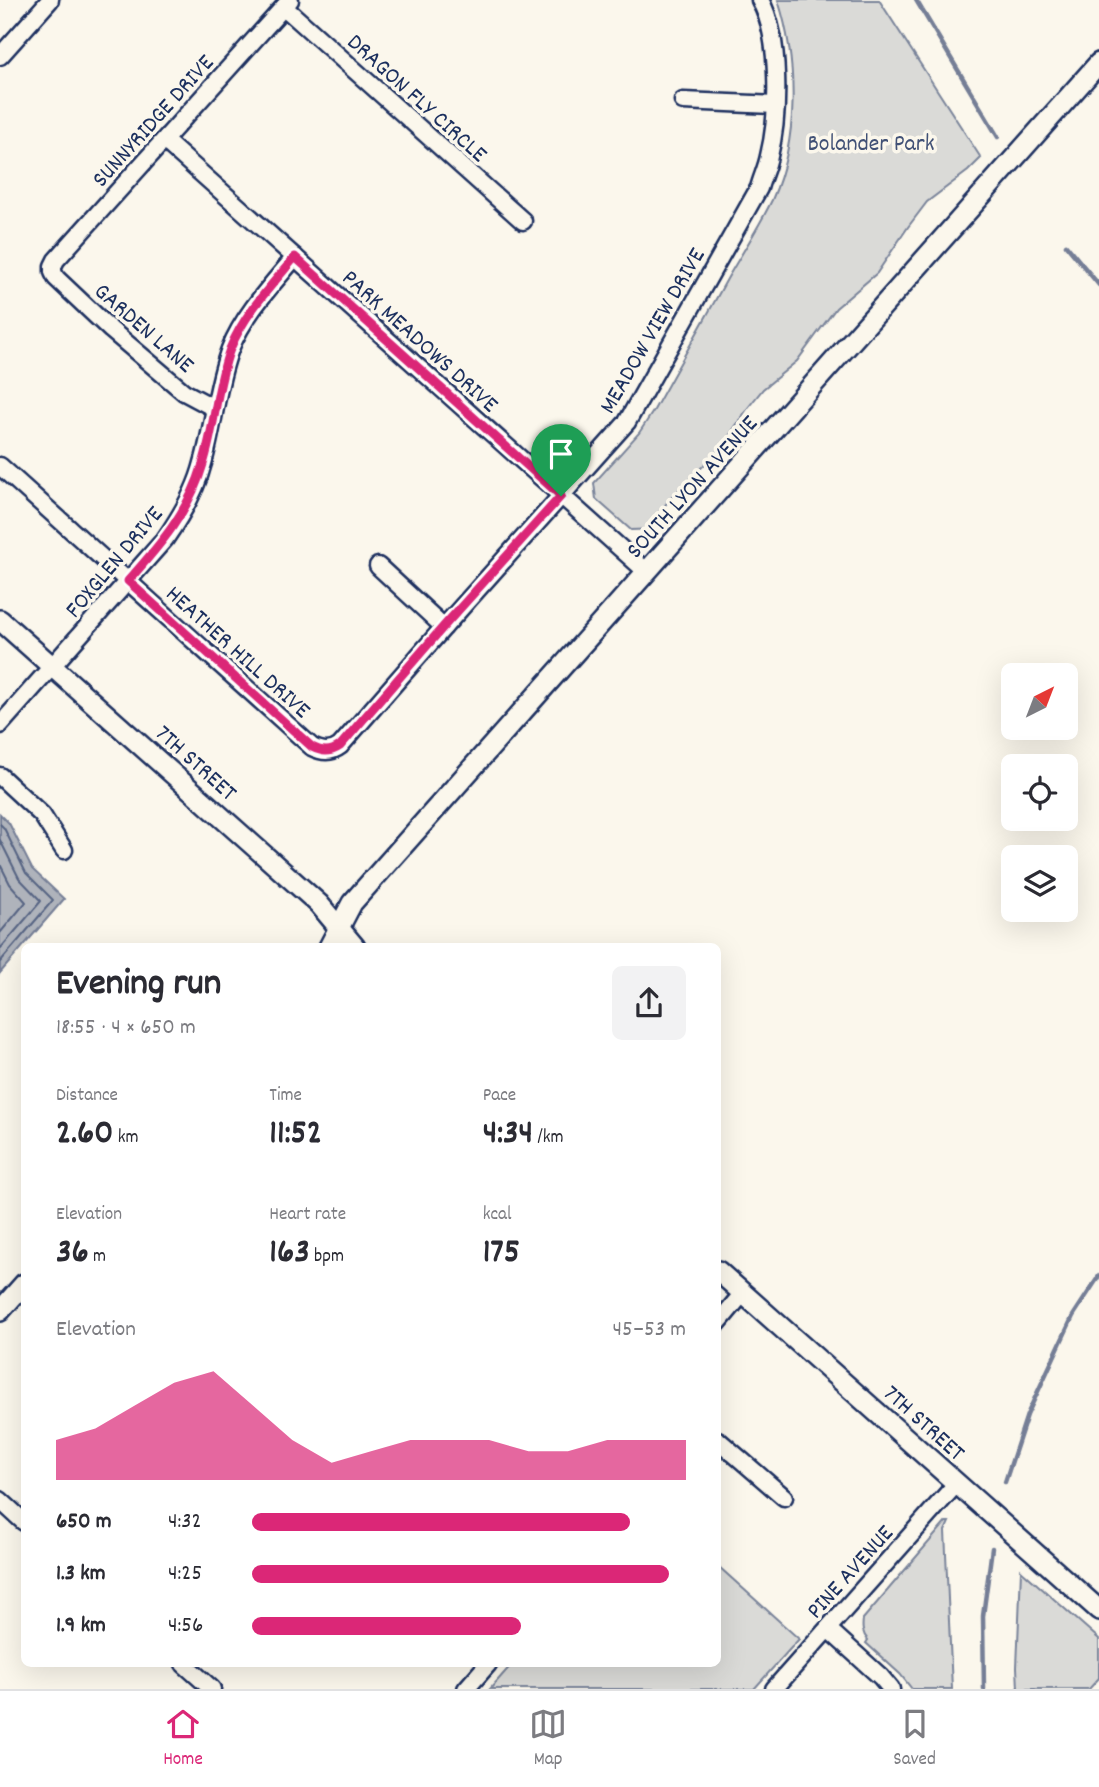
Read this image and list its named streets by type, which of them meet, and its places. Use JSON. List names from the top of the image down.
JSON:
{
  "streets": {
    "street": [
      "DRAGON FLY CIRCLE",
      "SUNNYRIDGE DRIVE",
      "GARDEN LANE",
      "MEADOW VIEW DRIVE",
      "PARK MEADOWS DRIVE",
      "SOUTH LYON AVENUE",
      "FOXGLEN DRIVE",
      "HEATHER HILL DRIVE",
      "7TH STREET",
      "PINE AVENUE"
    ]
  },
  "crossings": [
    ["DRAGON FLY CIRCLE", "SUNNYRIDGE DRIVE"],
    ["SUNNYRIDGE DRIVE", "GARDEN LANE"],
    ["SUNNYRIDGE DRIVE", "PARK MEADOWS DRIVE"],
    ["GARDEN LANE", "FOXGLEN DRIVE"],
    ["MEADOW VIEW DRIVE", "PARK MEADOWS DRIVE"],
    ["MEADOW VIEW DRIVE", "HEATHER HILL DRIVE"],
    ["PARK MEADOWS DRIVE", "SOUTH LYON AVENUE"],
    ["PARK MEADOWS DRIVE", "FOXGLEN DRIVE"],
    ["SOUTH LYON AVENUE", "7TH STREET"],
    ["FOXGLEN DRIVE", "HEATHER HILL DRIVE"],
    ["FOXGLEN DRIVE", "7TH STREET"],
    ["7TH STREET", "PINE AVENUE"]
  ],
  "parks": ["Bolander Park"],
  "north": "top right",
  "page": {
    "heading": ["Evening run", "18:55 · 4 × 650 m"],
    "stats": [
      ["Distance", "2.60 km"],
      ["Time", "11:52"],
      ["Pace", "4:34 /km"],
      ["Elevation", "36 m"],
      ["Heart rate", "163 bpm"],
      ["kcal", "175"]
    ],
    "chart": ["Elevation", "45–53 m"],
    "list": [
      {
        "name": "650 m",
        "note": "4:32"
      },
      {
        "name": "1.3 km",
        "note": "4:25"
      },
      {
        "name": "1.9 km",
        "note": "4:56"
      }
    ],
    "tabs": ["Home", "Map", "Saved"]
  }
}
